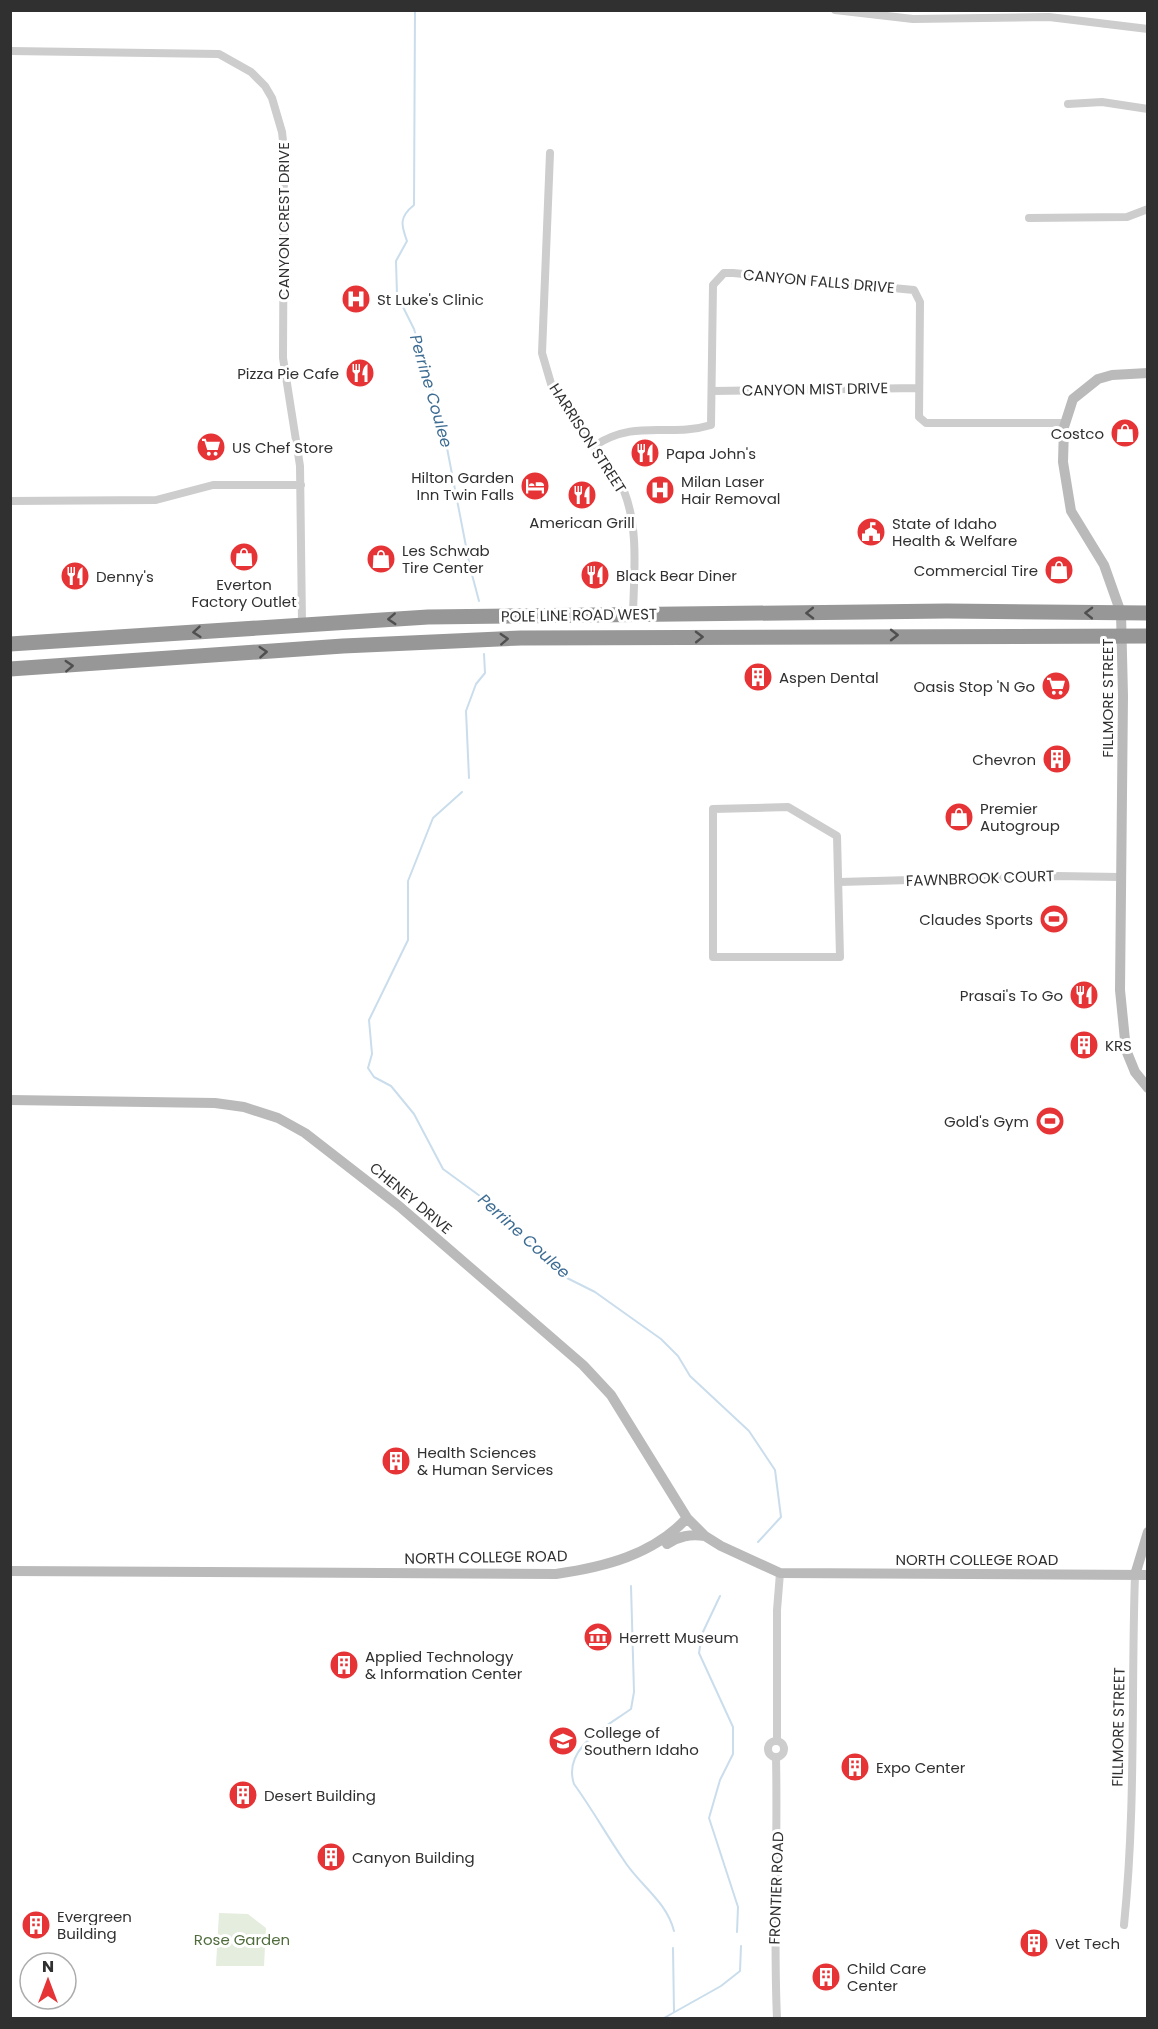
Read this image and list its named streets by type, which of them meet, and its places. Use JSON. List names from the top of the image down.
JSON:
{
  "streets": {
    "highway": ["POLE LINE ROAD WEST"],
    "street": [
      "CANYON CREST DRIVE",
      "CANYON FALLS DRIVE",
      "CANYON MIST DRIVE",
      "HARRISON STREET",
      "FILLMORE STREET",
      "FAWNBROOK COURT",
      "CHENEY DRIVE",
      "NORTH COLLEGE ROAD",
      "FRONTIER ROAD"
    ]
  },
  "crossings": [
    ["CANYON CREST DRIVE", "POLE LINE ROAD WEST"],
    ["CANYON FALLS DRIVE", "CANYON MIST DRIVE"],
    ["CANYON FALLS DRIVE", "HARRISON STREET"],
    ["CANYON FALLS DRIVE", "FILLMORE STREET"],
    ["HARRISON STREET", "POLE LINE ROAD WEST"],
    ["POLE LINE ROAD WEST", "FILLMORE STREET"],
    ["FILLMORE STREET", "FAWNBROOK COURT"],
    ["FILLMORE STREET", "NORTH COLLEGE ROAD"],
    ["CHENEY DRIVE", "NORTH COLLEGE ROAD"],
    ["NORTH COLLEGE ROAD", "FRONTIER ROAD"]
  ],
  "water": ["Perrine Coulee"],
  "parks": ["Rose Garden"],
  "places": {
    "hospital": ["St Luke's Clinic", "Milan Laser Hair Removal"],
    "restaurant": [
      "Pizza Pie Cafe",
      "Papa John's",
      "American Grill",
      "Black Bear Diner",
      "Denny's",
      "Prasai's To Go"
    ],
    "shop": [
      "Costco",
      "Everton Factory Outlet",
      "Les Schwab Tire Center",
      "Commercial Tire",
      "Premier Autogroup"
    ],
    "supermarket": ["US Chef Store", "Oasis Stop 'N Go"],
    "hotel": ["Hilton Garden Inn Twin Falls"],
    "public building": ["State of Idaho Health & Welfare"],
    "building": [
      "Aspen Dental",
      "Chevron",
      "KRS",
      "Health Sciences & Human Services",
      "Applied Technology & Information Center",
      "Expo Center",
      "Desert Building",
      "Canyon Building",
      "Evergreen Building",
      "Vet Tech",
      "Child Care Center"
    ],
    "sports": ["Claudes Sports", "Gold's Gym"],
    "museum": ["Herrett Museum"],
    "school or university": ["College of Southern Idaho"]
  },
  "north": "top"
}
